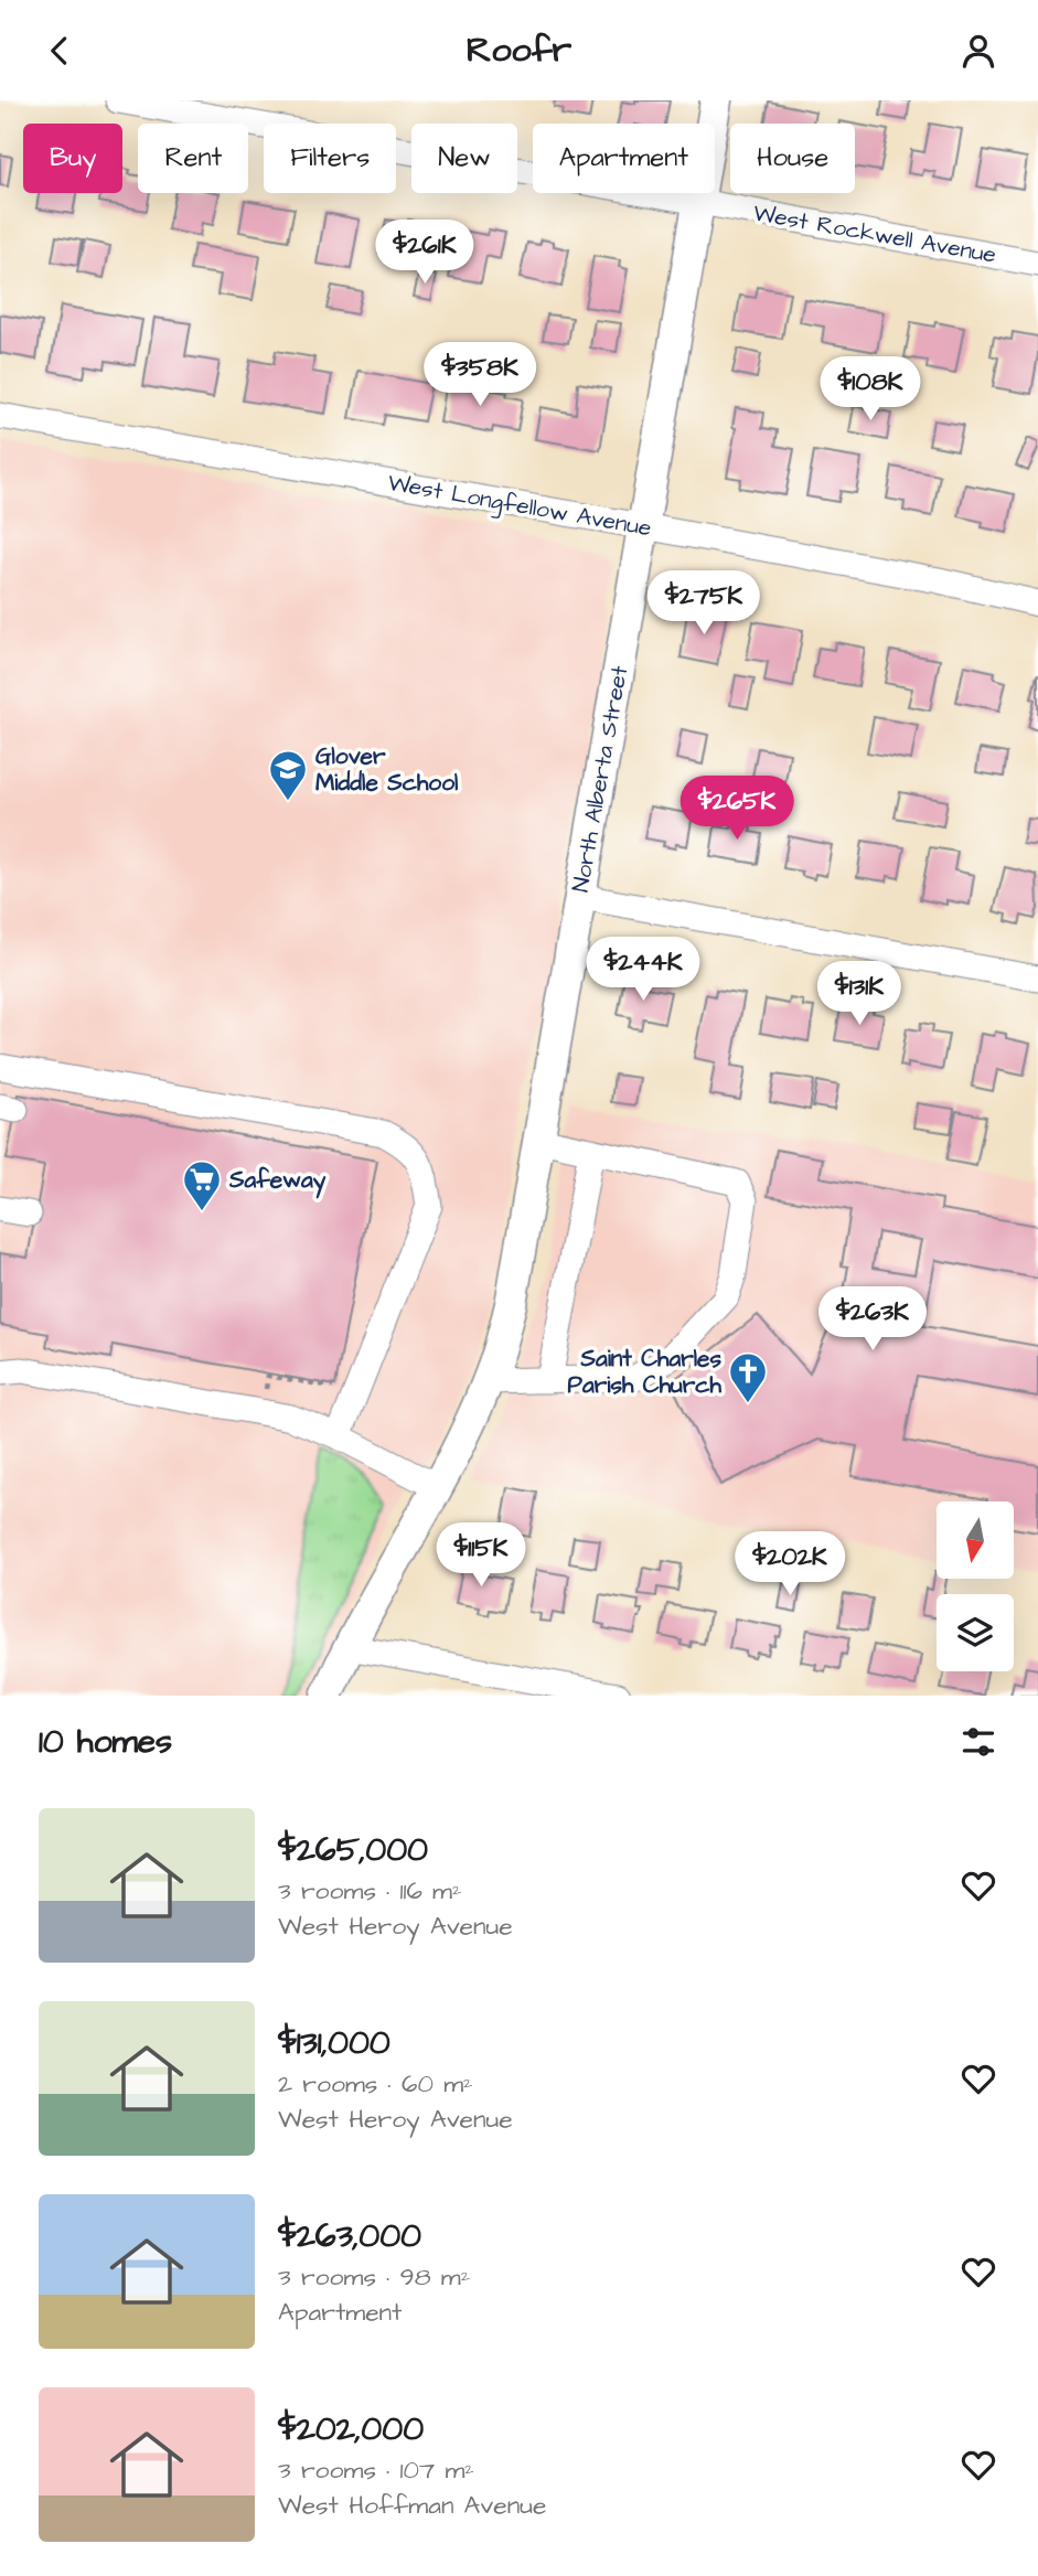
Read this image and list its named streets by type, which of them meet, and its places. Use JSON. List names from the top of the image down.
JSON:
{
  "streets": {
    "main road": ["North Alberta Street"],
    "street": ["West Rockwell Avenue", "West Longfellow Avenue"]
  },
  "crossings": [
    ["West Rockwell Avenue", "North Alberta Street"],
    ["West Longfellow Avenue", "North Alberta Street"]
  ],
  "places": {
    "school or university": ["Glover Middle School"],
    "supermarket": ["Safeway"],
    "church": ["Saint Charles Parish Church"]
  },
  "north": "bottom",
  "page": {
    "header": "Roofr",
    "chip": [
      "Buy",
      "Rent",
      "Filters",
      "New",
      "Apartment",
      "House"
    ],
    "price": [
      "$261K",
      "$358K",
      "$108K",
      "$275K",
      "$265K",
      "$244K",
      "$131K",
      "$263K",
      "$115K",
      "$202K"
    ],
    "heading": "10 homes",
    "list": [
      {
        "name": "$265,000",
        "note": "3 rooms · 116 m² · West Heroy Avenue"
      },
      {
        "name": "$131,000",
        "note": "2 rooms · 60 m² · West Heroy Avenue"
      },
      {
        "name": "$263,000",
        "note": "3 rooms · 98 m² · Apartment"
      },
      {
        "name": "$202,000",
        "note": "3 rooms · 107 m² · West Hoffman Avenue"
      }
    ]
  }
}
